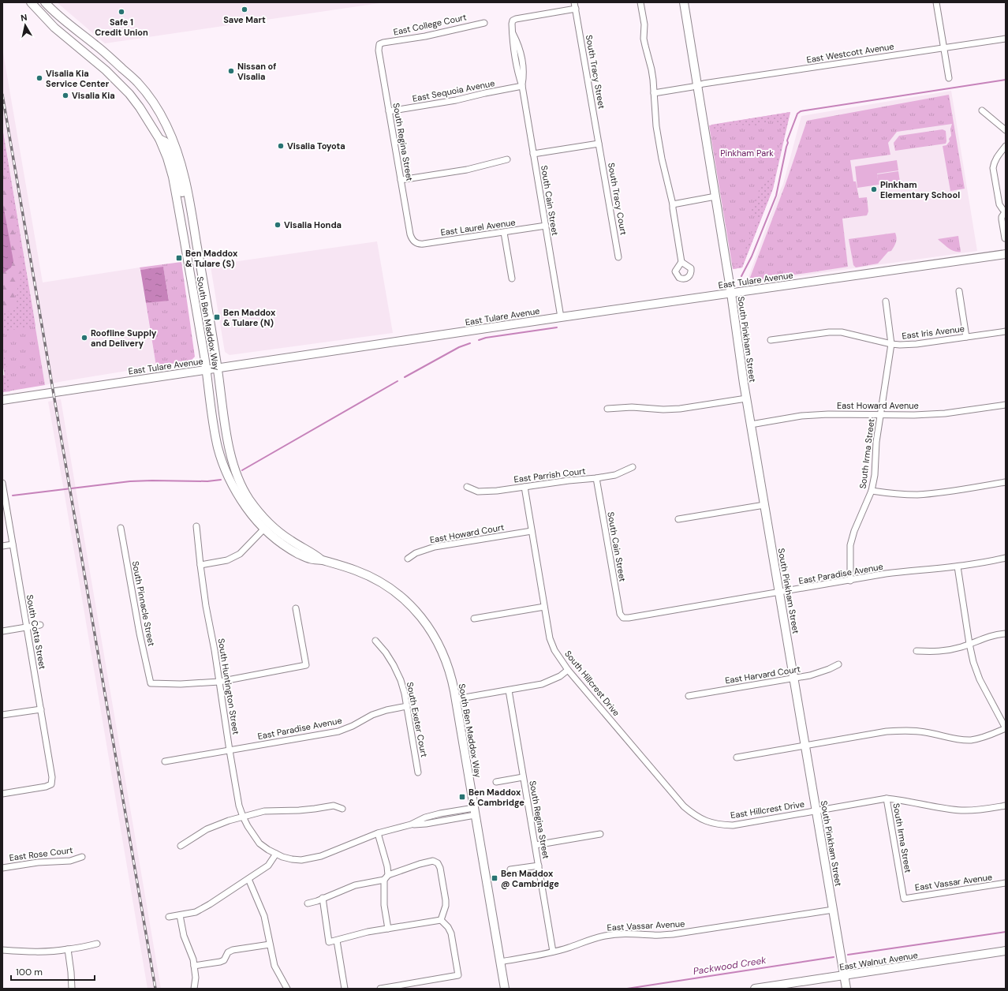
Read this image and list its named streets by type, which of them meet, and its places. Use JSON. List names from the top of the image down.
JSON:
{
  "streets": {
    "main road": [
      "East Tulare Avenue",
      "South Ben Maddox Way",
      "South Pinkham Street",
      "East Walnut Avenue"
    ],
    "street": [
      "East College Court",
      "East Westcott Avenue",
      "South Tracy Street",
      "East Sequoia Avenue",
      "South Regina Street",
      "South Tracy Court",
      "South Cain Street",
      "East Laurel Avenue",
      "East Iris Avenue",
      "East Howard Avenue",
      "South Irma Street",
      "East Parrish Court",
      "East Howard Court",
      "East Paradise Avenue",
      "South Pinnacle Street",
      "South Cotta Street",
      "East Harvard Court",
      "South Hillcrest Drive",
      "South Huntington Street",
      "South Exeter Court",
      "East Hillcrest Drive",
      "East Rose Court",
      "East Vassar Avenue"
    ]
  },
  "crossings": [
    ["East College Court", "South Regina Street"],
    ["East Westcott Avenue", "South Pinkham Street"],
    ["South Tracy Street", "South Tracy Court"],
    ["South Tracy Street", "South Cain Street"],
    ["East Sequoia Avenue", "South Regina Street"],
    ["East Sequoia Avenue", "South Cain Street"],
    ["South Regina Street", "East Laurel Avenue"],
    ["South Regina Street", "East Vassar Avenue"],
    ["South Cain Street", "East Laurel Avenue"],
    ["South Cain Street", "East Tulare Avenue"],
    ["South Cain Street", "East Parrish Court"],
    ["South Cain Street", "East Paradise Avenue"],
    ["East Tulare Avenue", "South Ben Maddox Way"],
    ["East Tulare Avenue", "South Pinkham Street"],
    ["South Ben Maddox Way", "East Vassar Avenue"],
    ["East Iris Avenue", "South Irma Street"],
    ["South Pinkham Street", "East Howard Avenue"],
    ["South Pinkham Street", "East Paradise Avenue"],
    ["South Pinkham Street", "East Harvard Court"],
    ["South Pinkham Street", "East Hillcrest Drive"],
    ["South Pinkham Street", "East Vassar Avenue"],
    ["South Pinkham Street", "East Walnut Avenue"],
    ["East Howard Avenue", "South Irma Street"],
    ["South Irma Street", "East Paradise Avenue"],
    ["South Irma Street", "East Hillcrest Drive"],
    ["South Irma Street", "East Vassar Avenue"],
    ["East Parrish Court", "South Hillcrest Drive"],
    ["East Howard Court", "South Hillcrest Drive"],
    ["East Paradise Avenue", "South Huntington Street"],
    ["East Paradise Avenue", "South Exeter Court"],
    ["South Pinnacle Street", "South Huntington Street"],
    ["South Hillcrest Drive", "East Hillcrest Drive"]
  ],
  "water": ["Packwood Creek"],
  "parks": ["Pinkham Park"],
  "places": {
    "other": [
      "Save Mart",
      "Safe 1 Credit Union",
      "Nissan of Visalia",
      "Visalia Kia Service Center",
      "Visalia Kia",
      "Visalia Toyota",
      "Pinkham Elementary School",
      "Visalia Honda",
      "Roofline Supply and Delivery"
    ],
    "transit": [
      "Ben Maddox & Tulare (S)",
      "Ben Maddox & Tulare (N)",
      "Ben Maddox & Cambridge",
      "Ben Maddox @ Cambridge"
    ]
  },
  "scale_bar": "100 m",
  "north": "top"
}
